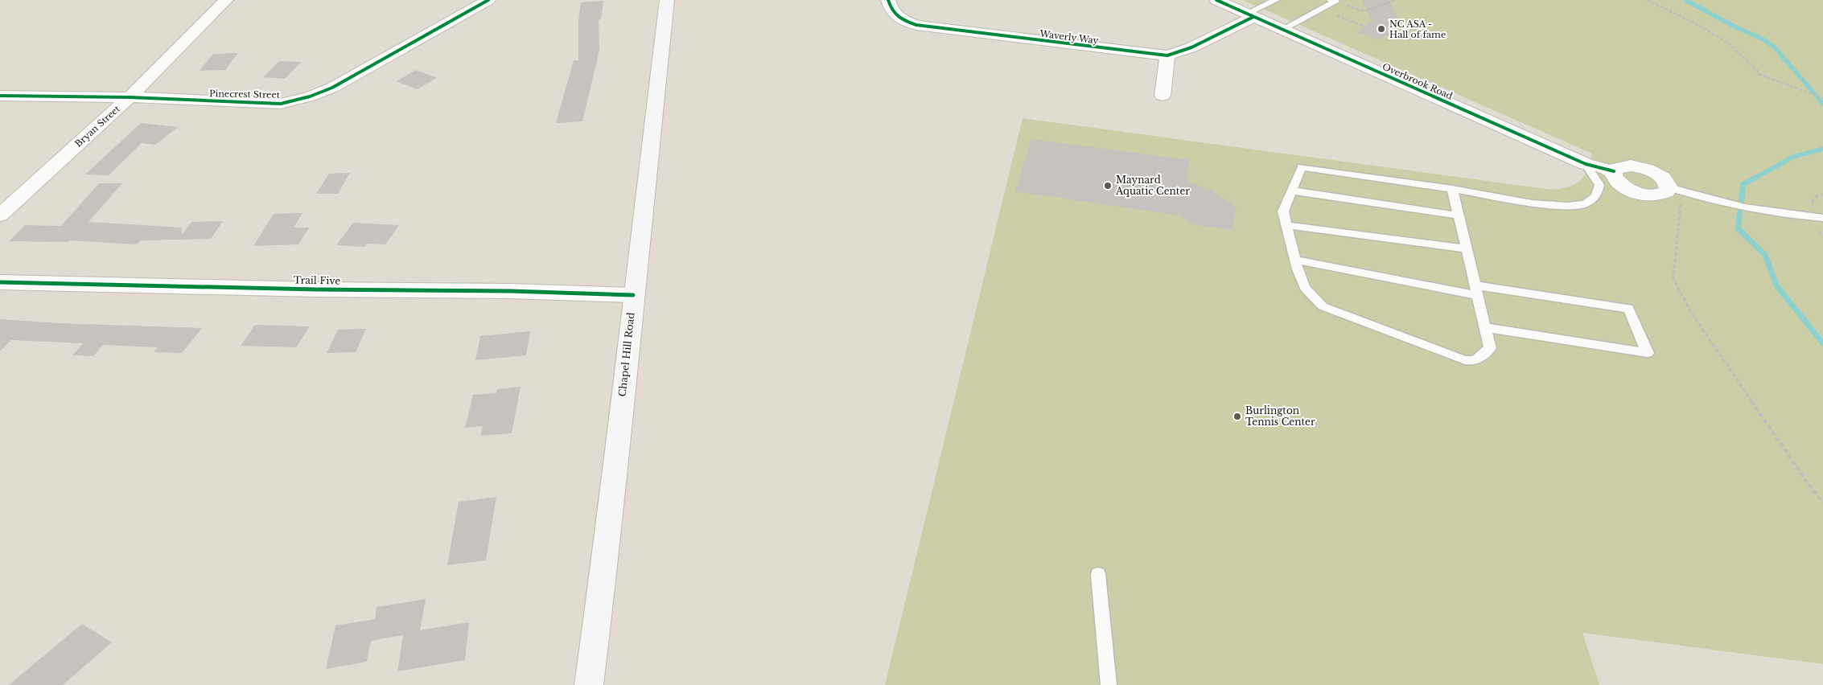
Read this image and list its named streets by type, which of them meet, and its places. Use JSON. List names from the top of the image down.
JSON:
{
  "streets": {
    "main road": ["Chapel Hill Road"],
    "street": [
      "Waverly Way",
      "Overbrook Road",
      "Pinecrest Street",
      "Bryan Street",
      "Trail Five"
    ]
  },
  "crossings": [
    ["Waverly Way", "Overbrook Road"],
    ["Pinecrest Street", "Bryan Street"],
    ["Trail Five", "Chapel Hill Road"]
  ],
  "places": ["NC ASA - Hall of fame", "Maynard Aquatic Center", "Burlington Tennis Center"]
}
